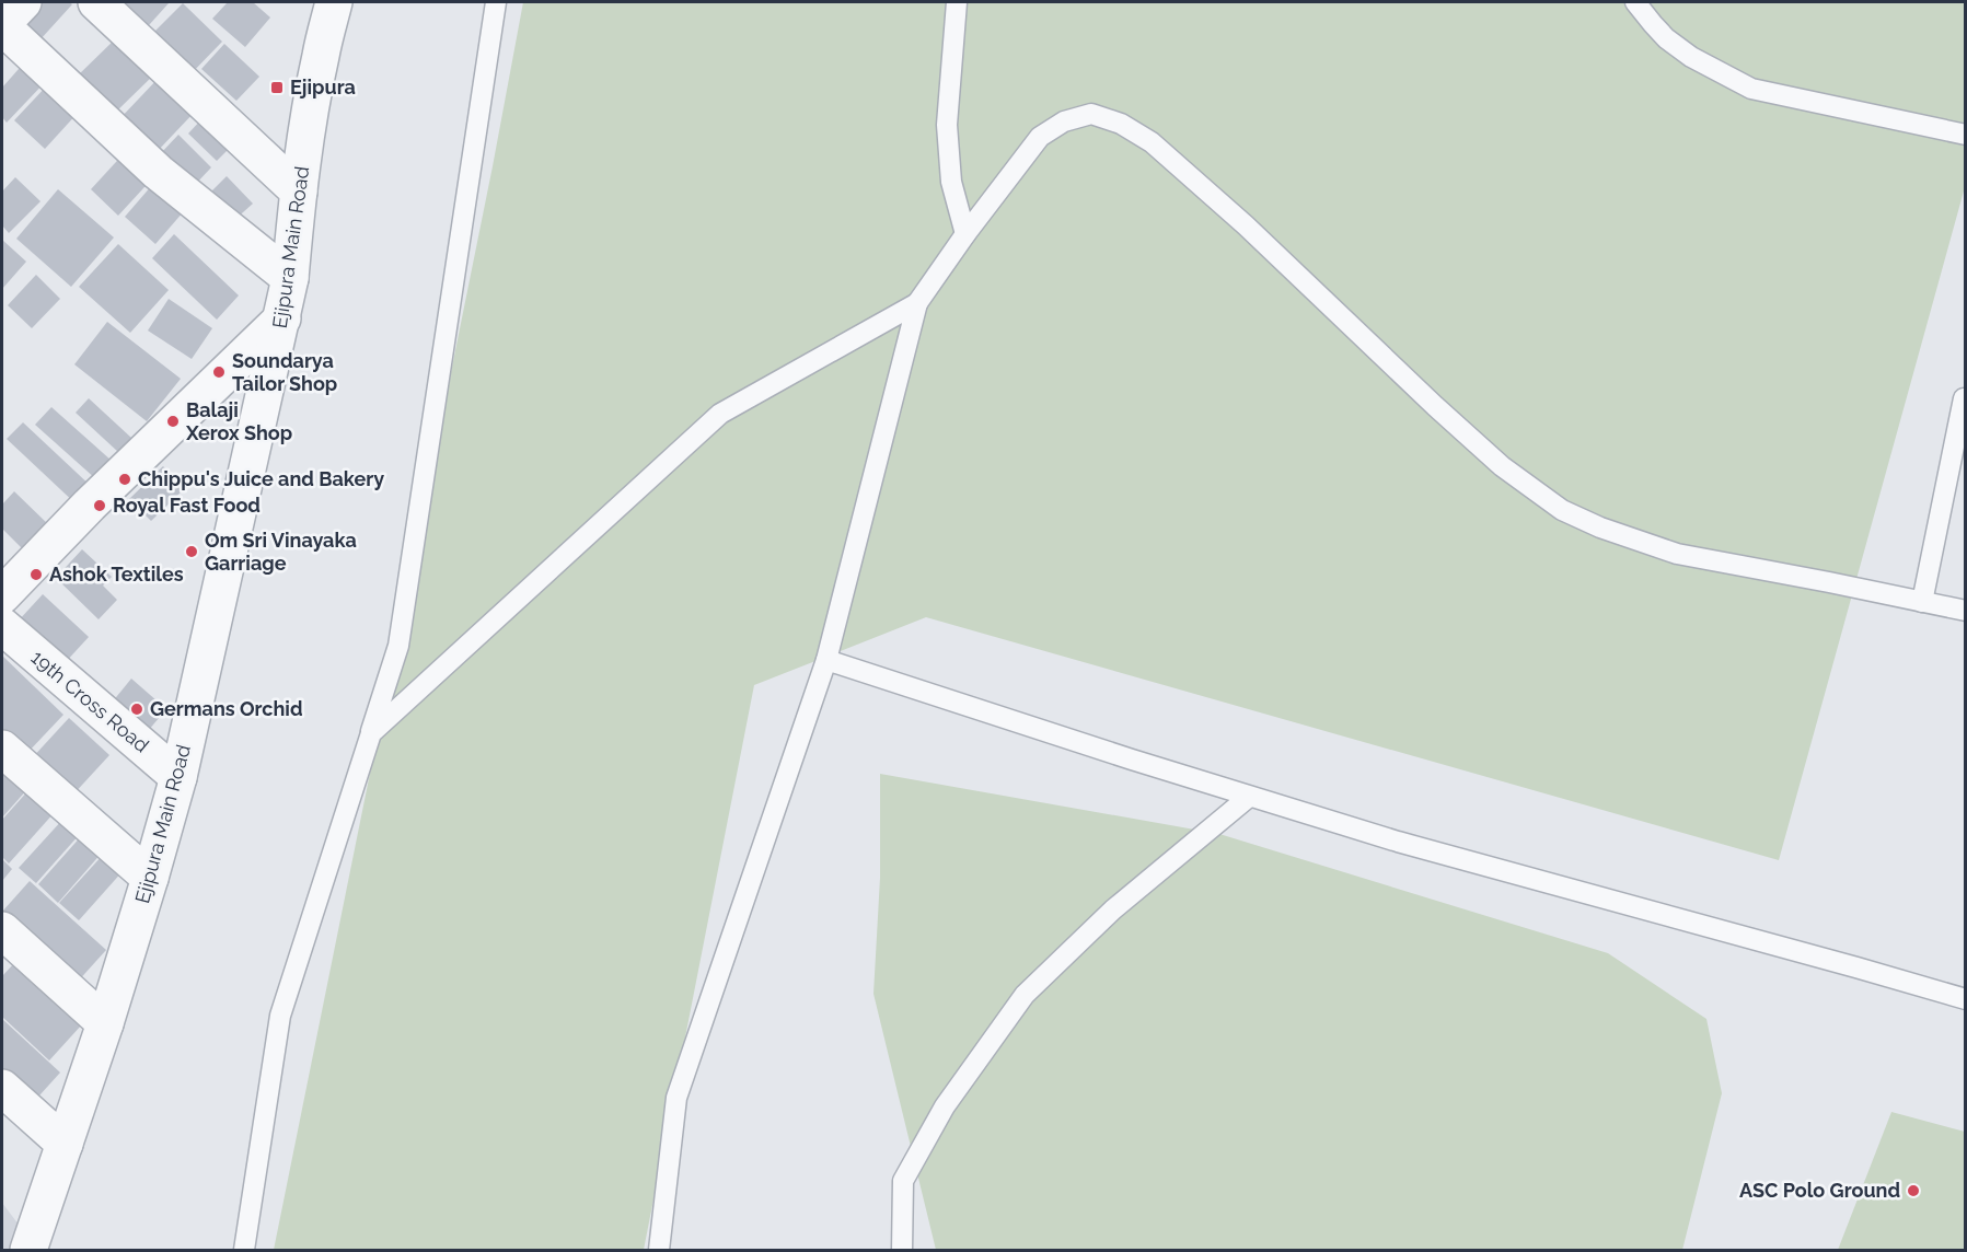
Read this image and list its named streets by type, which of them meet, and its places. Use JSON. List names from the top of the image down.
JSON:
{
  "streets": {
    "street": ["Ejipura Main Road", "19th Cross Road"]
  },
  "crossings": [
    ["Ejipura Main Road", "19th Cross Road"]
  ],
  "places": {
    "transit": ["Ejipura"],
    "other": [
      "Soundarya Tailor Shop",
      "Balaji Xerox Shop",
      "Chippu's Juice and Bakery",
      "Royal Fast Food",
      "Om Sri Vinayaka Garriage",
      "Ashok Textiles",
      "Germans Orchid",
      "ASC Polo Ground"
    ]
  }
}
